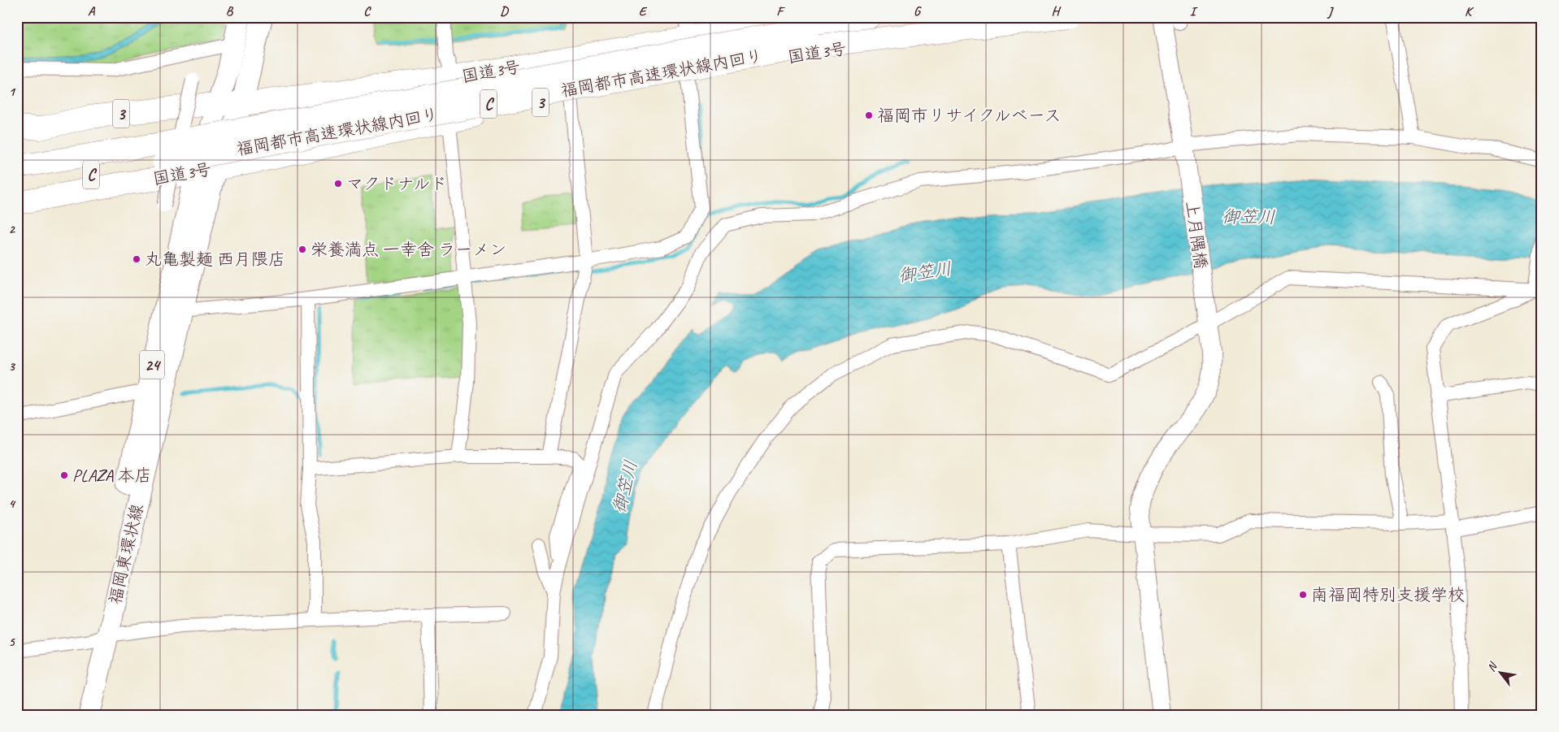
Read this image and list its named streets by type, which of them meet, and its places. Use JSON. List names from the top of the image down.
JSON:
{
  "streets": {
    "highway": [
      "国道3号",
      "福岡都市高速環状線内回り",
      "3",
      "C"
    ],
    "main road": ["24", "福岡東環状線"],
    "street": ["上月隅橋"]
  },
  "crossings": [
    ["国道3号", "福岡都市高速環状線内回り"],
    ["国道3号", "3"],
    ["国道3号", "C"],
    ["国道3号", "24"],
    ["国道3号", "福岡東環状線"],
    ["福岡都市高速環状線内回り", "C"],
    ["24", "福岡東環状線"]
  ],
  "water": ["御笠川"],
  "places": [
    "福岡市リサイクルベース",
    "マクドナルド",
    "栄養満点 一幸舍 ラーメン",
    "丸亀製麺 西月隈店",
    "PLAZA 本店",
    "南福岡特別支援学校"
  ],
  "north": "top left",
  "grid": {
    "columns": [
      "A",
      "B",
      "C",
      "D",
      "E",
      "F",
      "G",
      "H",
      "I",
      "J",
      "K"
    ],
    "rows": [
      "1",
      "2",
      "3",
      "4",
      "5"
    ]
  }
}
